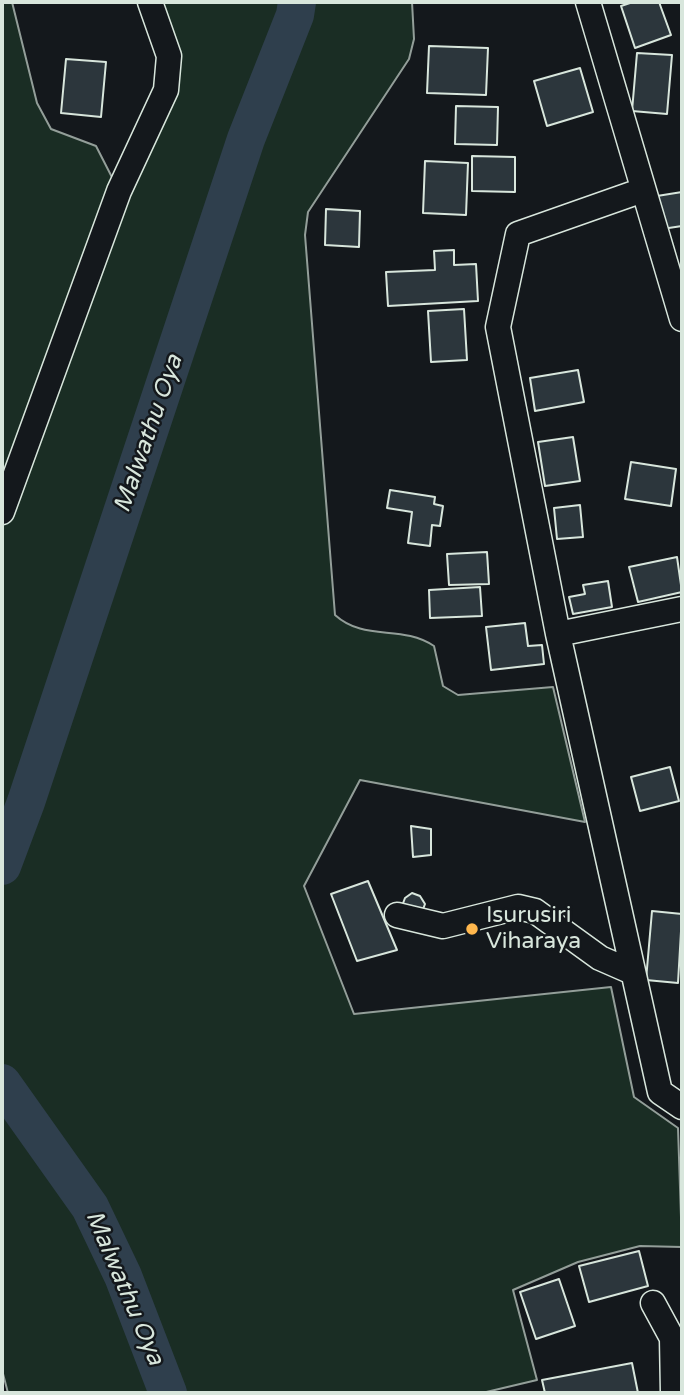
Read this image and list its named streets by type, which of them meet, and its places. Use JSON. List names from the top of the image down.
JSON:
{
  "water": ["Malwathu Oya"],
  "places": ["Isurusiri Viharaya"]
}
